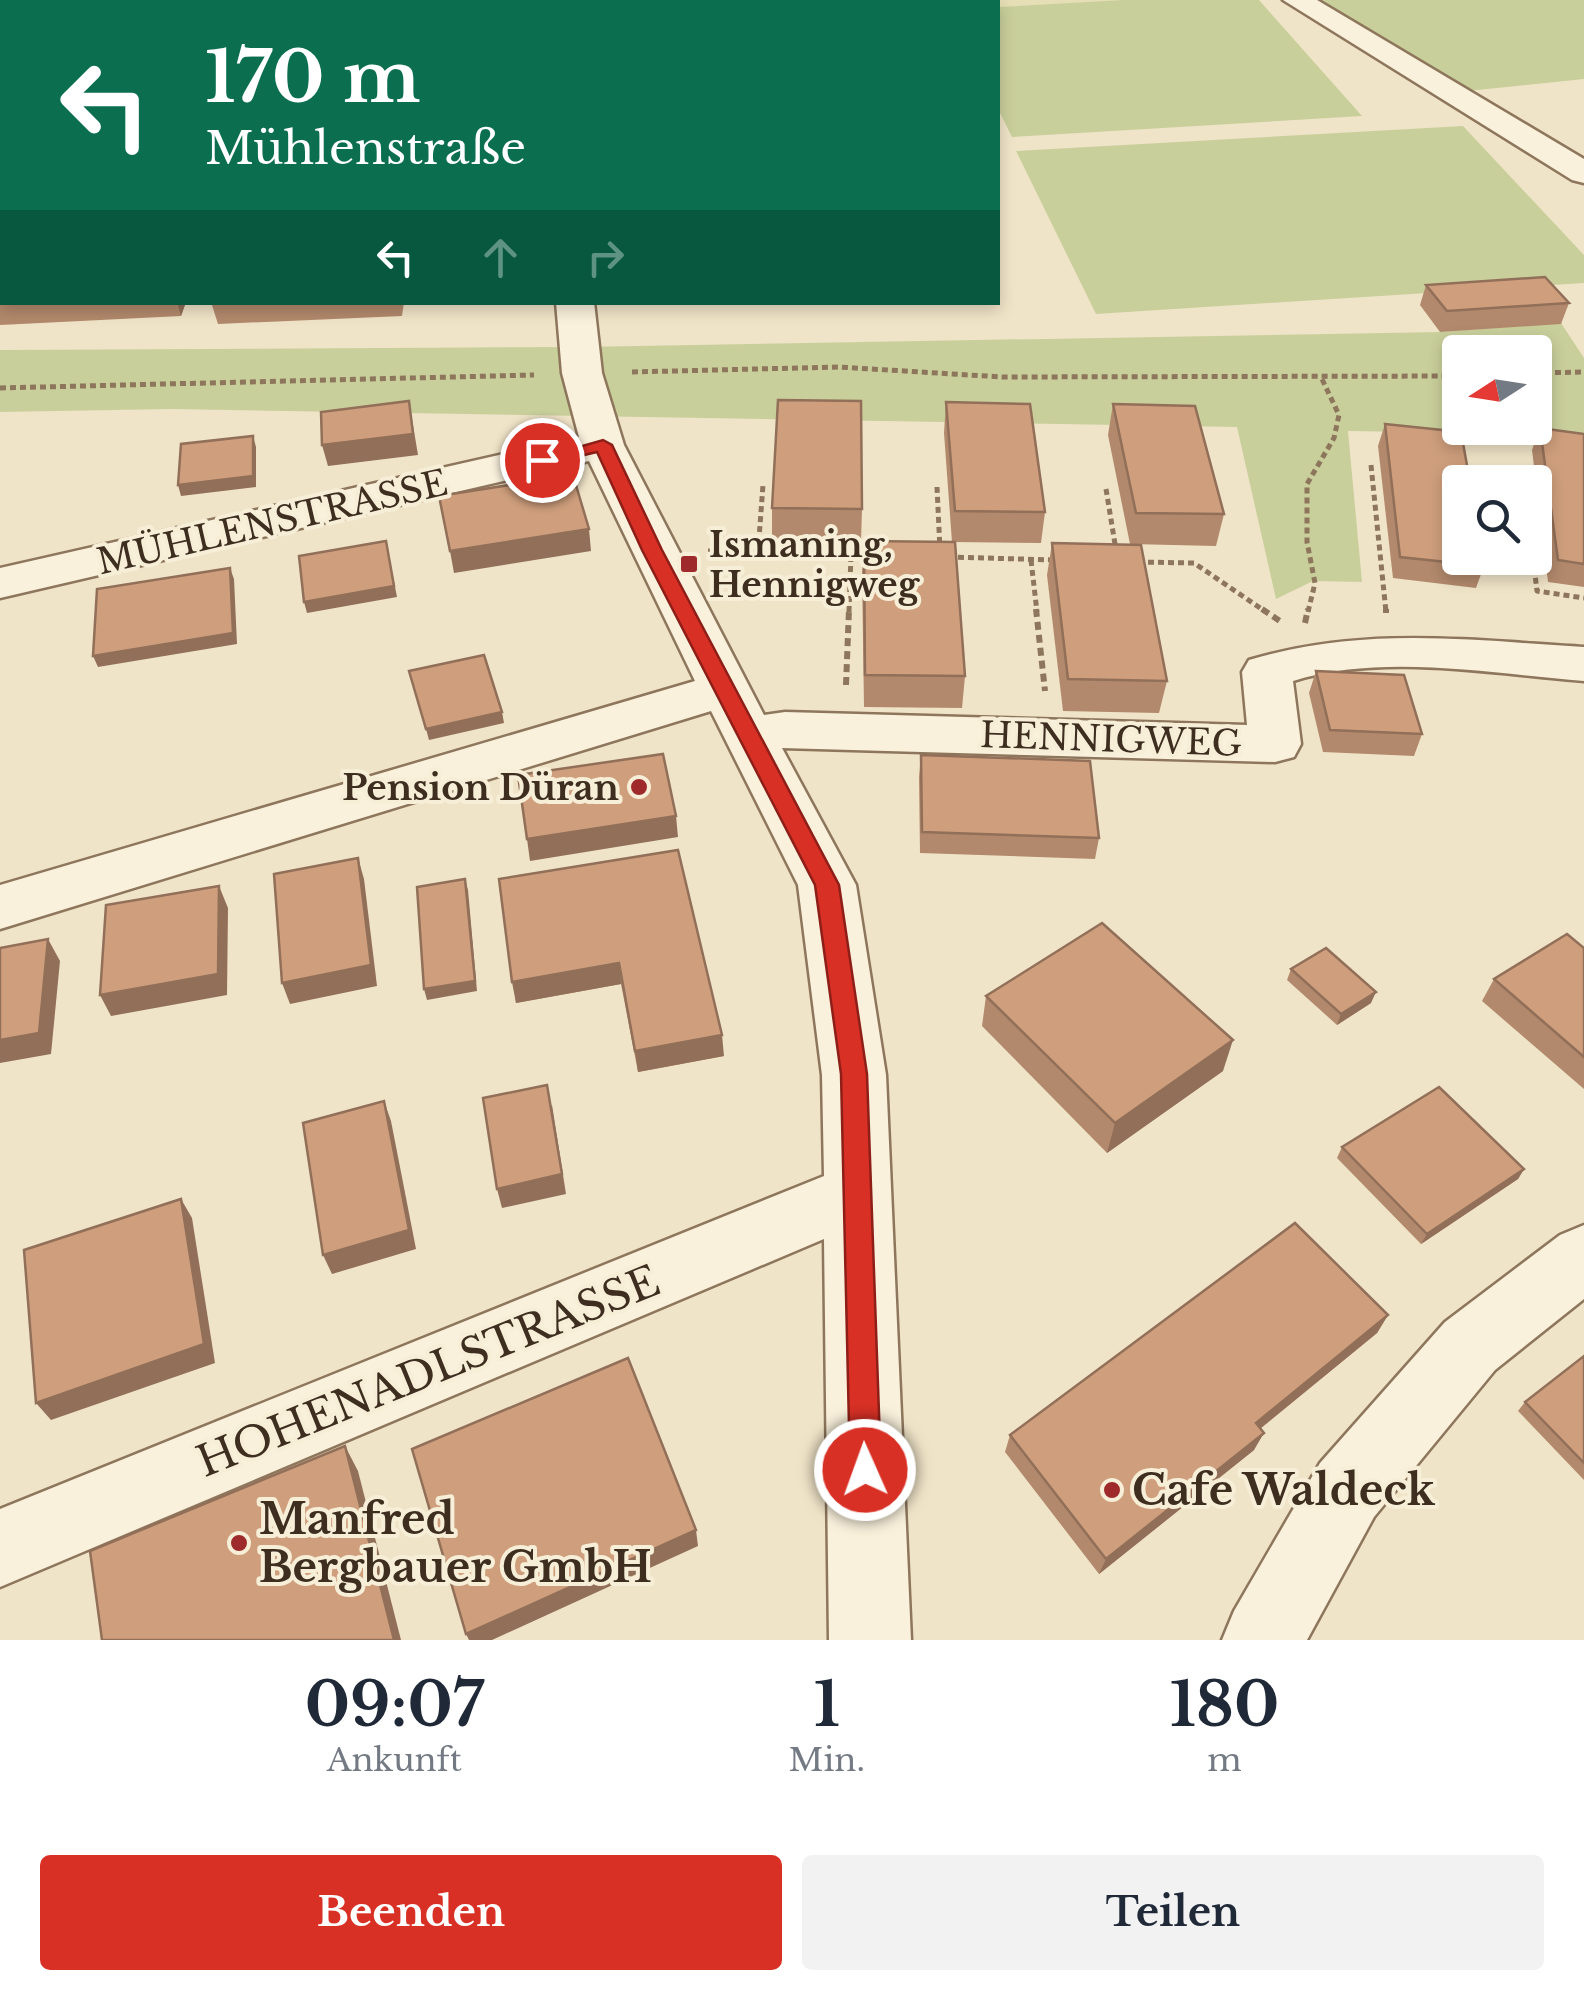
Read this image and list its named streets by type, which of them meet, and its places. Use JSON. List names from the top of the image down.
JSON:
{
  "streets": {
    "street": ["MÜHLENSTRASSE", "HENNIGWEG", "HOHENADLSTRASSE"]
  },
  "places": {
    "transit": ["Ismaning, Hennigweg"],
    "other": ["Pension Düran", "Cafe Waldeck", "Manfred Bergbauer GmbH"]
  },
  "north": "left",
  "page": {
    "turn": ["170 m", "Mühlenstraße"],
    "eta": [
      "09:07",
      "Ankunft",
      "1",
      "Min.",
      "180",
      "m"
    ],
    "buttons": ["Beenden", "Teilen"]
  }
}
